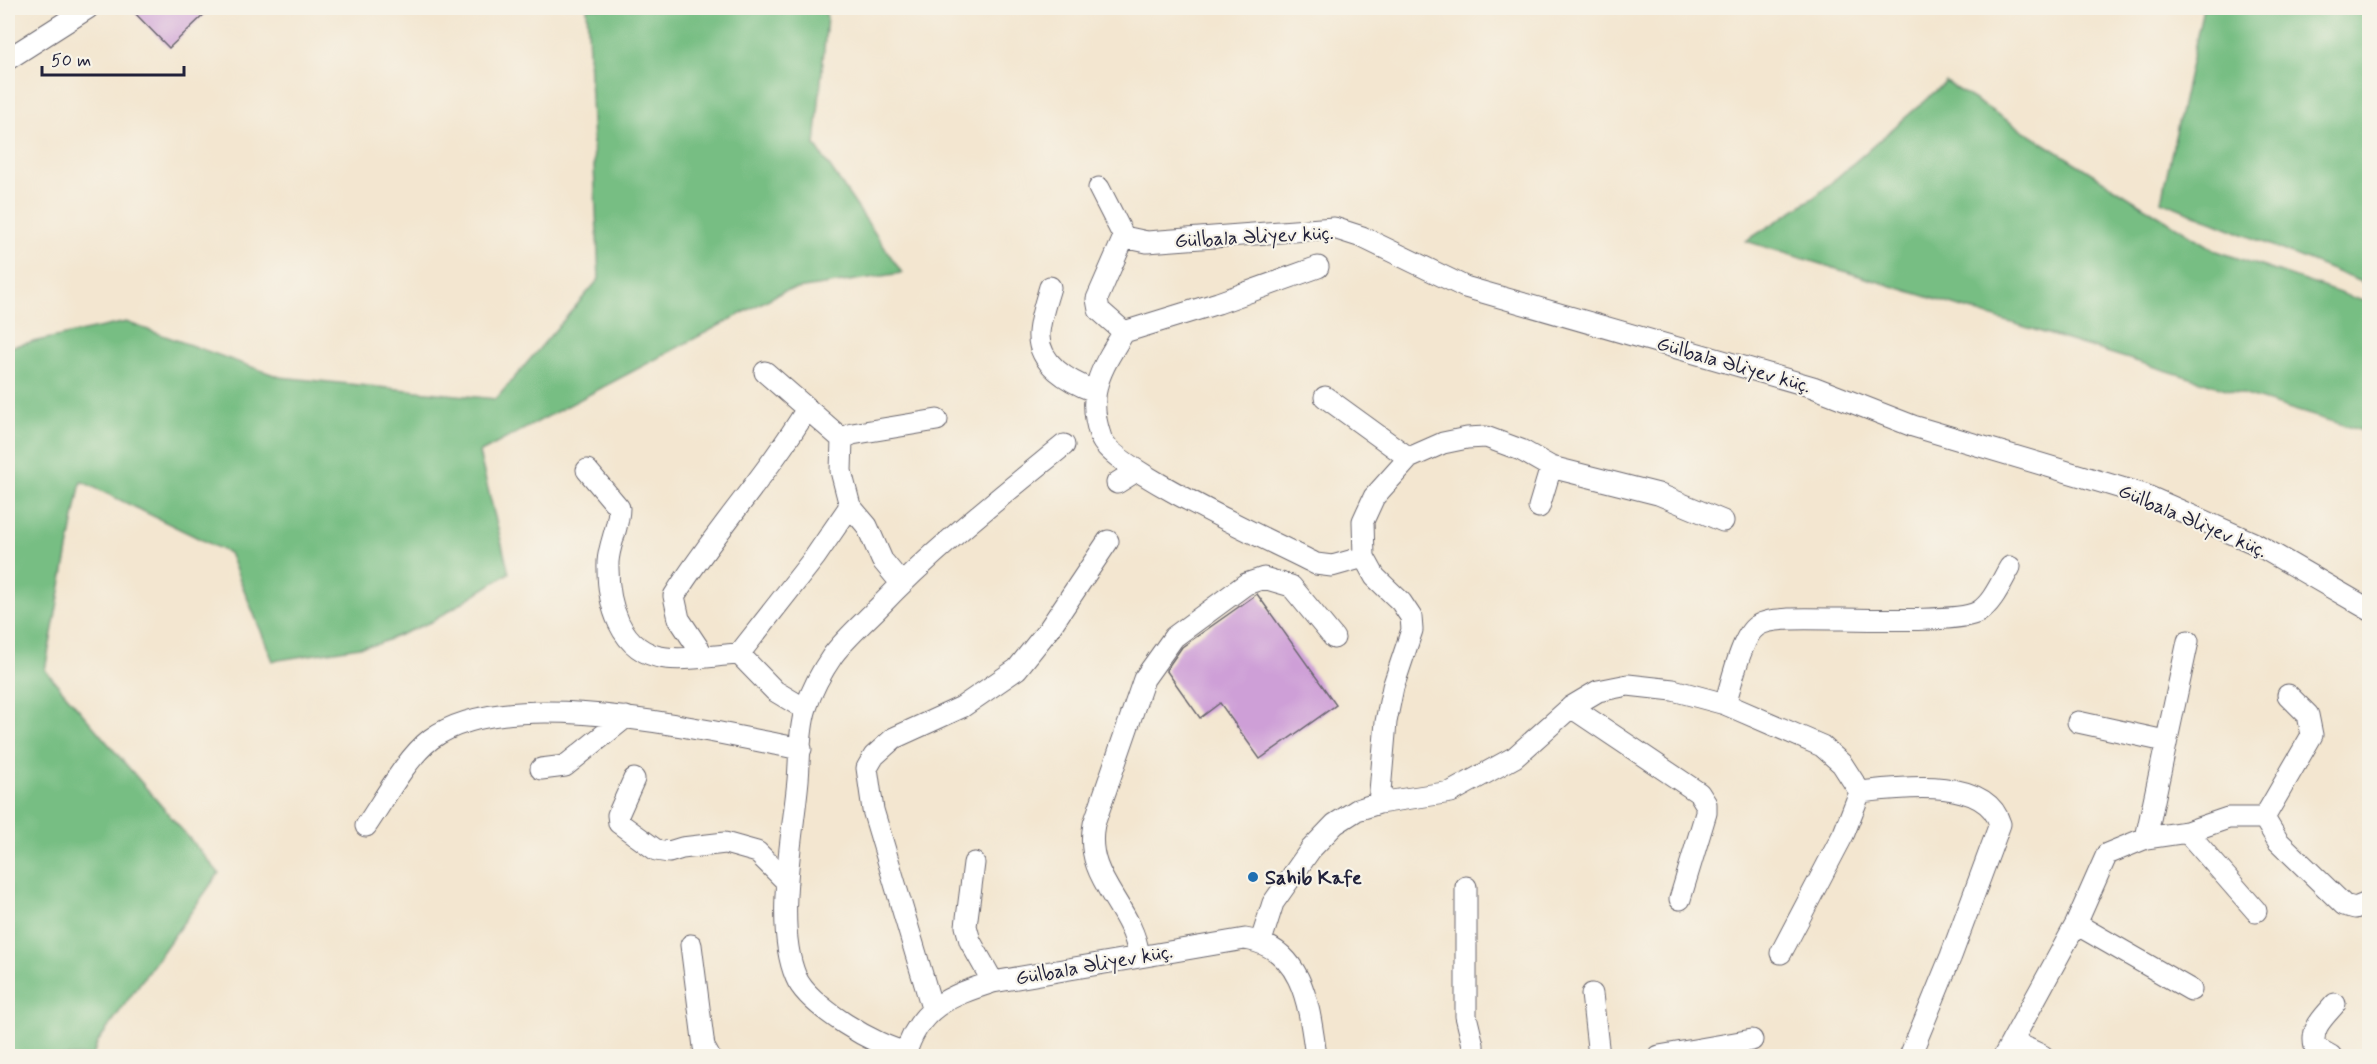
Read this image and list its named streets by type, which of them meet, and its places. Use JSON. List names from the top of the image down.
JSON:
{
  "streets": {
    "street": ["Gülbala Əliyev küç."]
  },
  "places": ["Sahib Kafe"],
  "scale_bar": "50 m"
}
